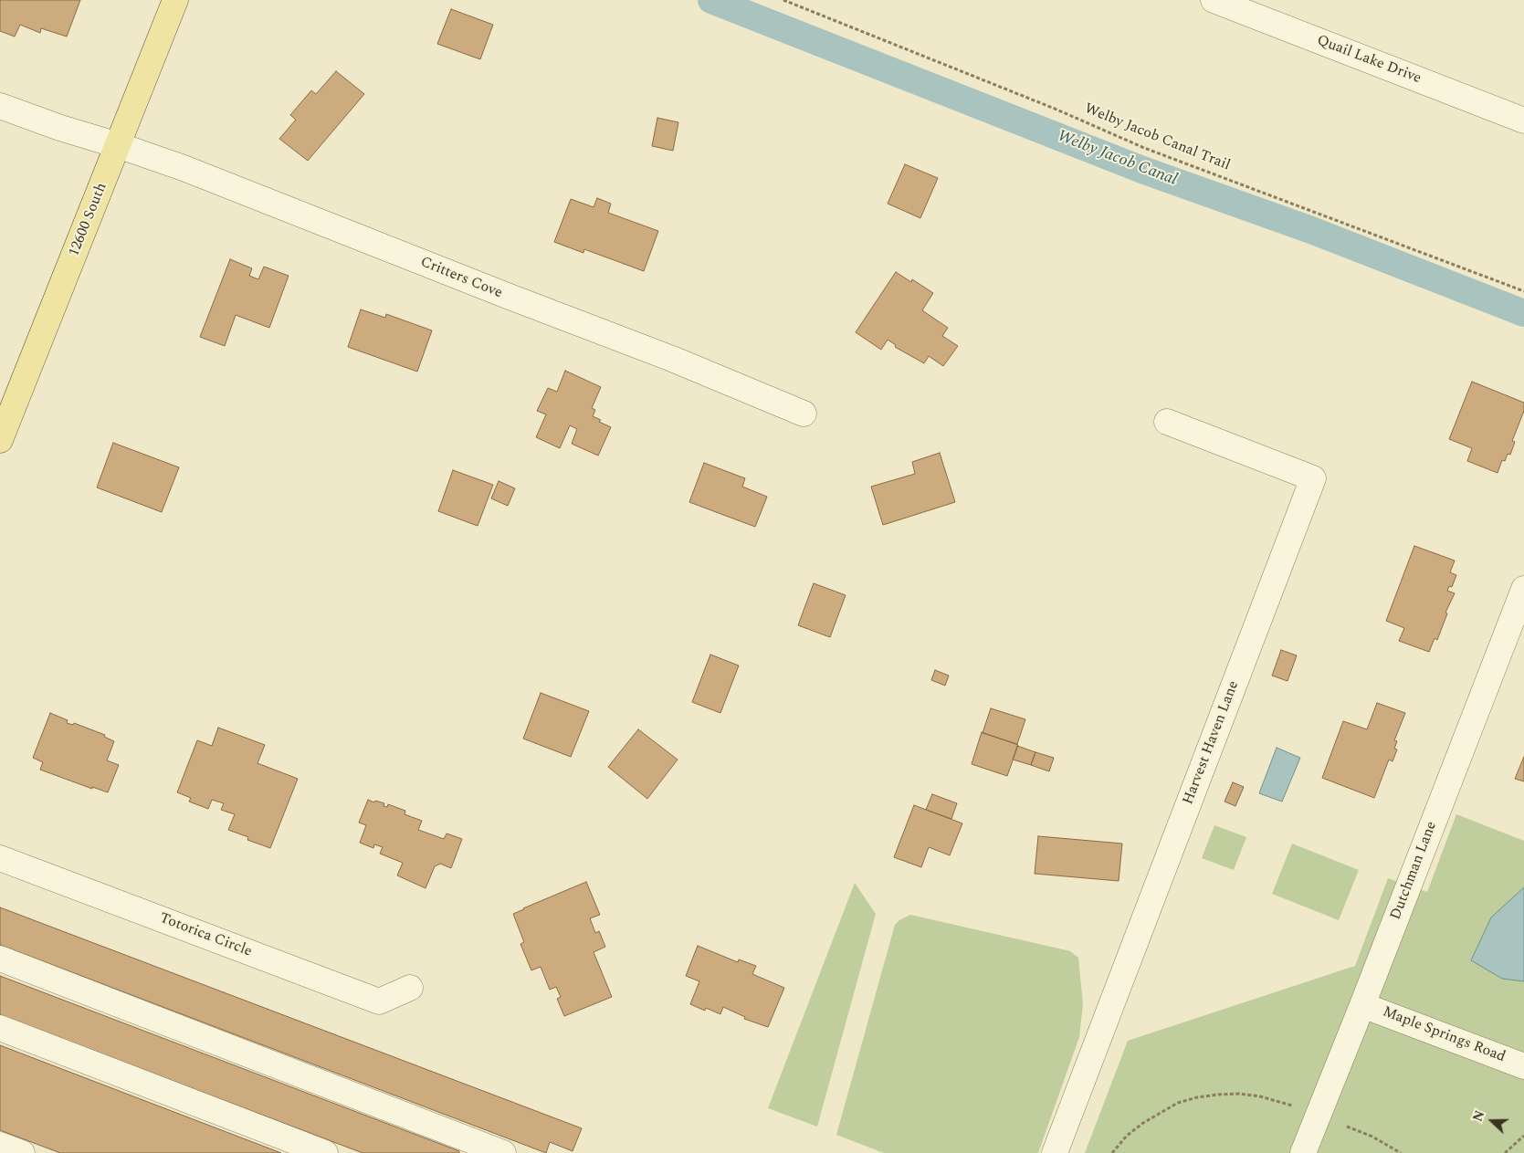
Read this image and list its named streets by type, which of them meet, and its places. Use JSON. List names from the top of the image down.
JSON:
{
  "streets": {
    "main road": ["12600 South"],
    "street": [
      "Quail Lake Drive",
      "Critters Cove",
      "Harvest Haven Lane",
      "Dutchman Lane",
      "Totorica Circle",
      "Maple Springs Road"
    ],
    "path": ["Welby Jacob Canal Trail"]
  },
  "crossings": [
    ["12600 South", "Critters Cove"],
    ["Dutchman Lane", "Maple Springs Road"]
  ],
  "water": ["Welby Jacob Canal"],
  "north": "left"
}
